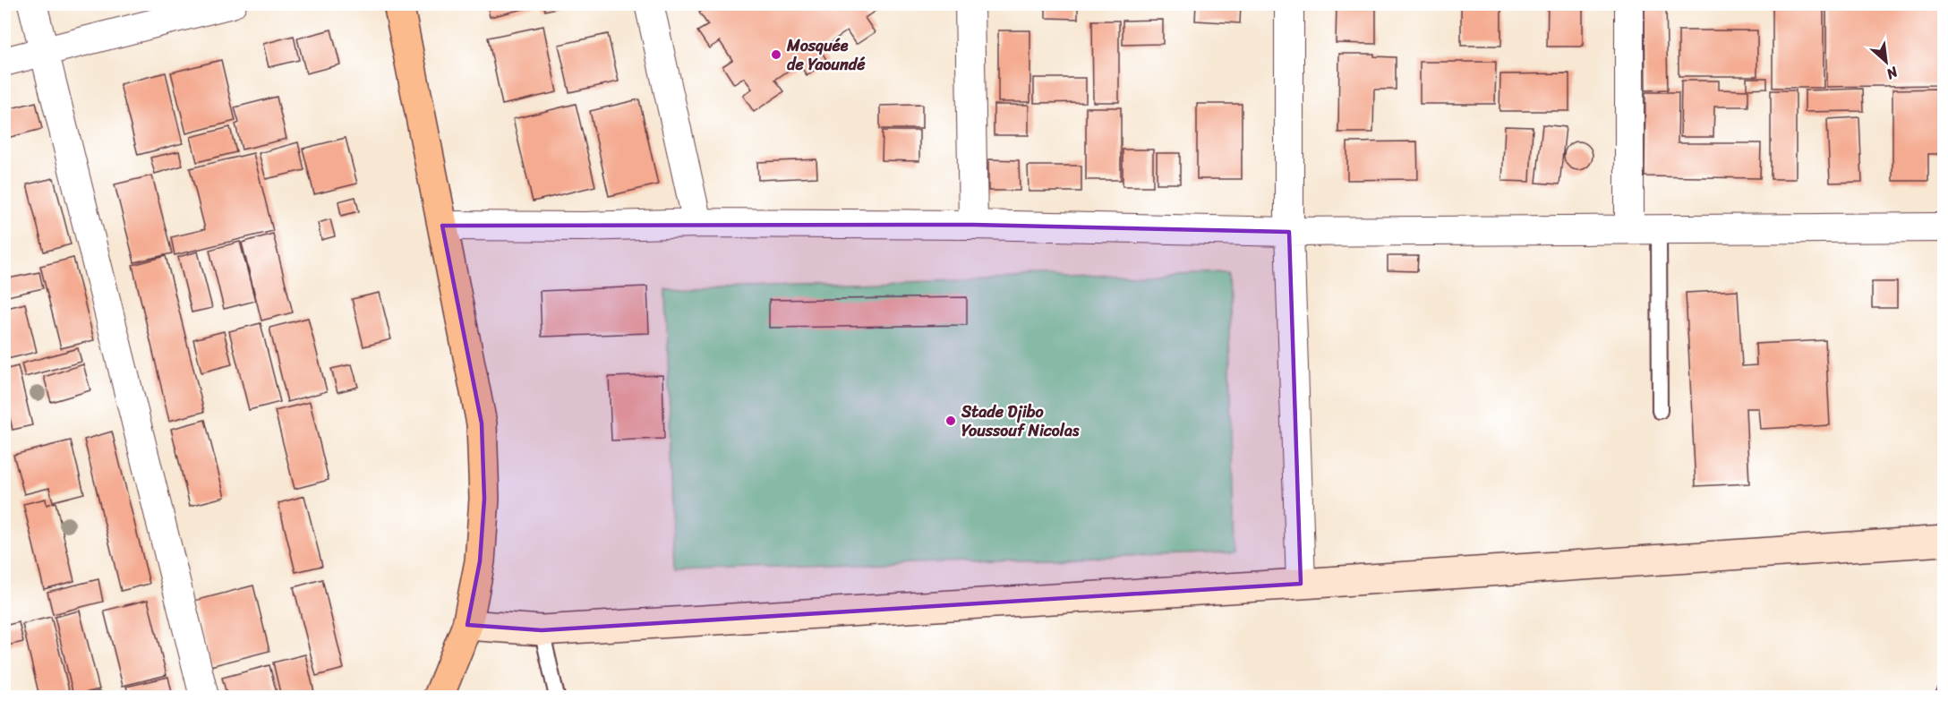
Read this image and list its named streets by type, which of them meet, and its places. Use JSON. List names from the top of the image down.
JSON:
{
  "places": ["Mosquée de Yaoundé", "Stade Djibo Youssouf Nicolas"],
  "north": "bottom right"
}
